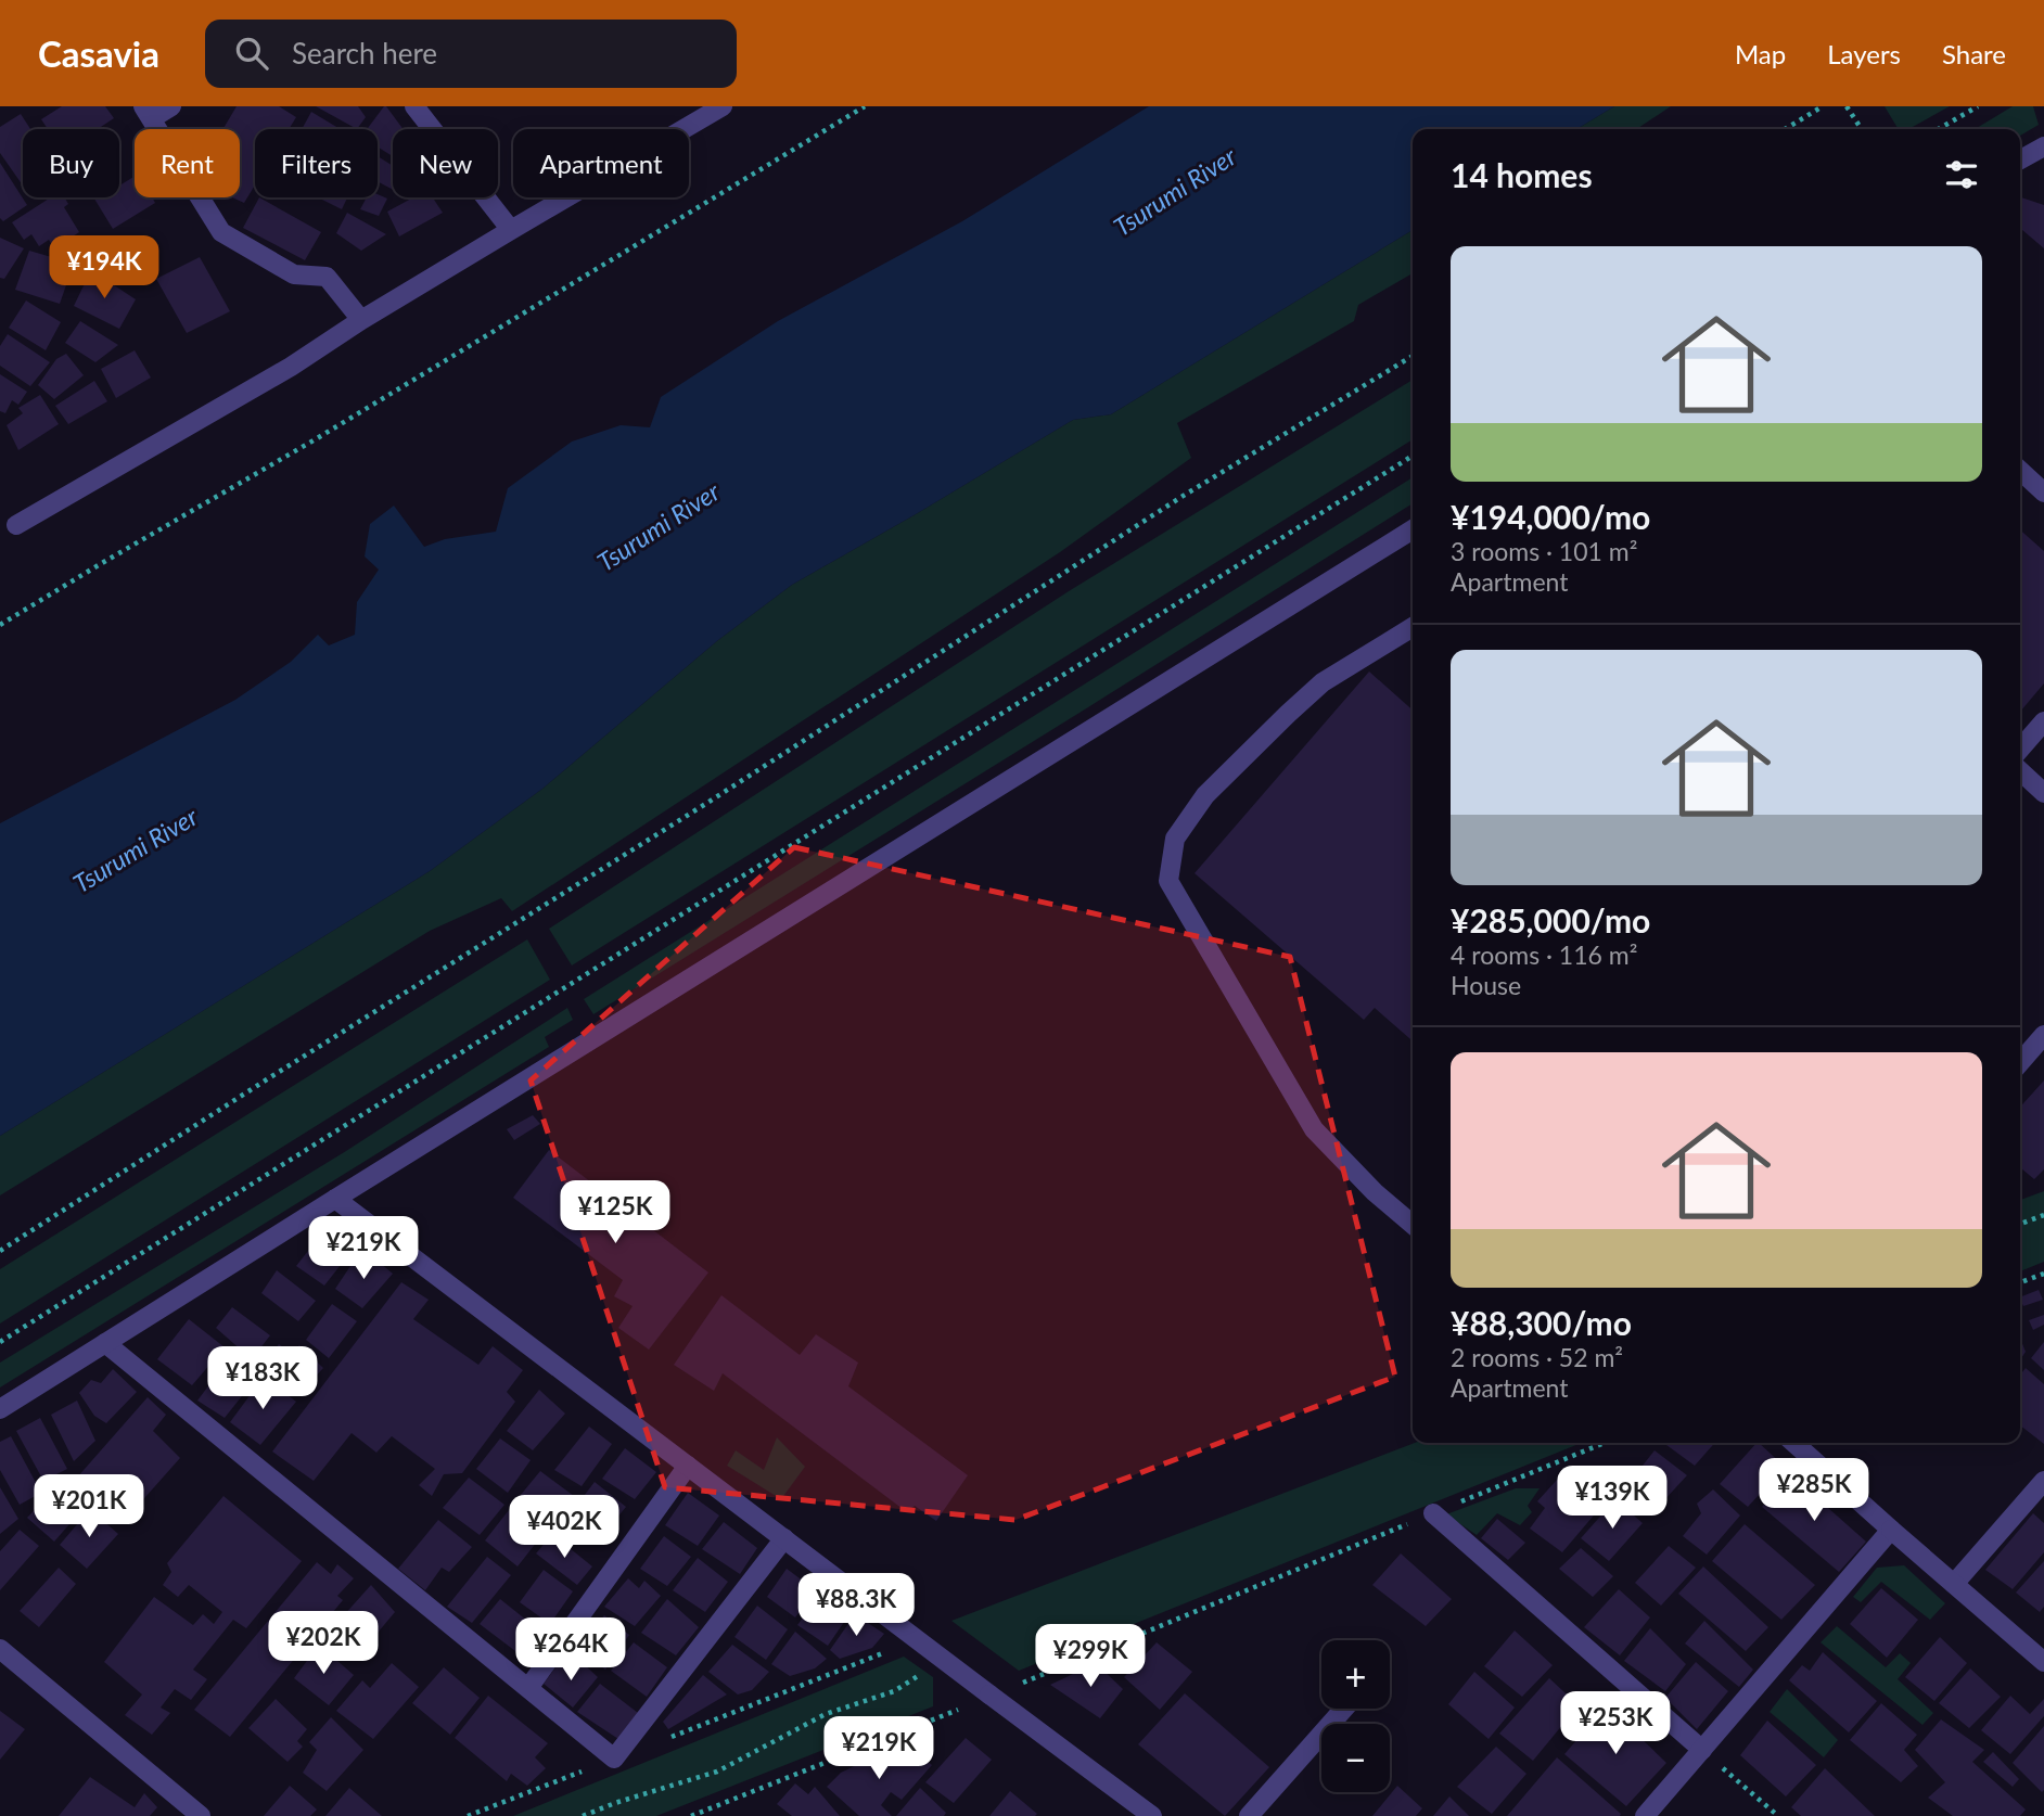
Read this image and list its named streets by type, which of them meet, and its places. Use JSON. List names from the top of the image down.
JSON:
{
  "water": ["Tsurumi River"],
  "page": {
    "header": "Casavia",
    "search": "Search here",
    "nav": ["Map", "Layers", "Share"],
    "chip": [
      "Buy",
      "Rent",
      "Filters",
      "New",
      "Apartment"
    ],
    "heading": "14 homes",
    "list": [
      {
        "name": "¥194,000/mo",
        "note": "3 rooms · 101 m² · Apartment"
      },
      {
        "name": "¥285,000/mo",
        "note": "4 rooms · 116 m² · House"
      },
      {
        "name": "¥88,300/mo",
        "note": "2 rooms · 52 m² · Apartment"
      }
    ],
    "price": [
      "¥194K",
      "¥125K",
      "¥219K",
      "¥183K",
      "¥285K",
      "¥139K",
      "¥201K",
      "¥402K",
      "¥88.3K",
      "¥202K",
      "¥264K",
      "¥299K",
      "¥253K",
      "¥219K"
    ],
    "map_buttons": ["+", "−"]
  }
}
